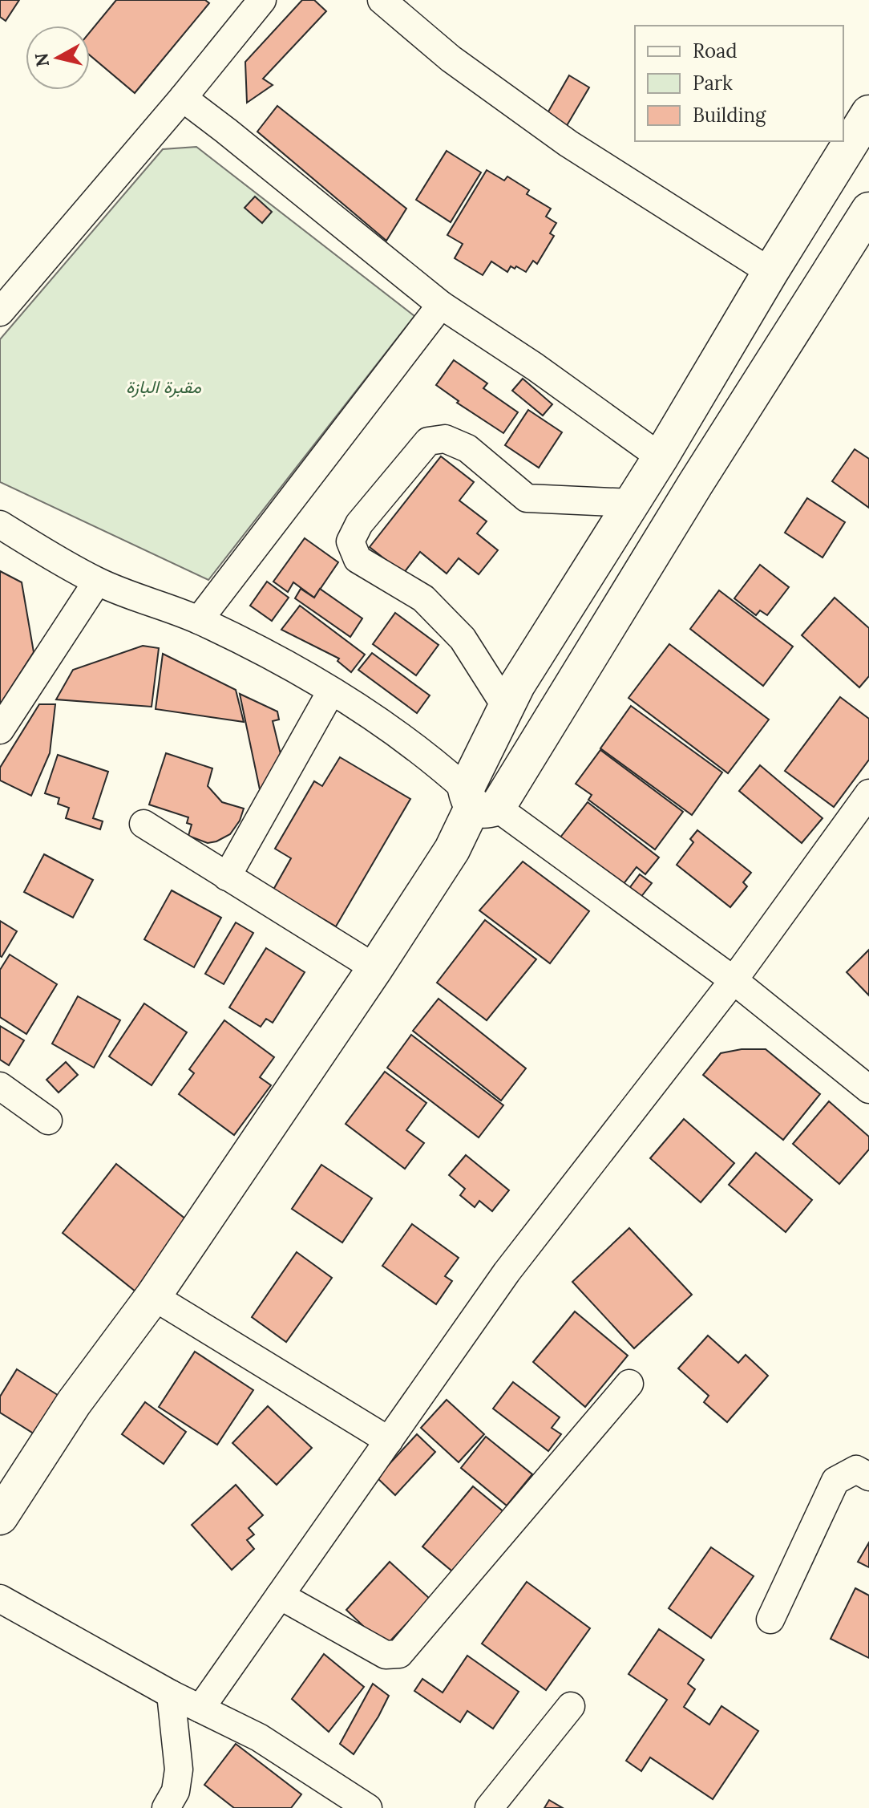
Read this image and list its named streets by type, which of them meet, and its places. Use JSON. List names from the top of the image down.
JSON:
{
  "parks": ["مقبرة البازة"],
  "legend": ["Road", "Park", "Building"],
  "north": "left"
}
